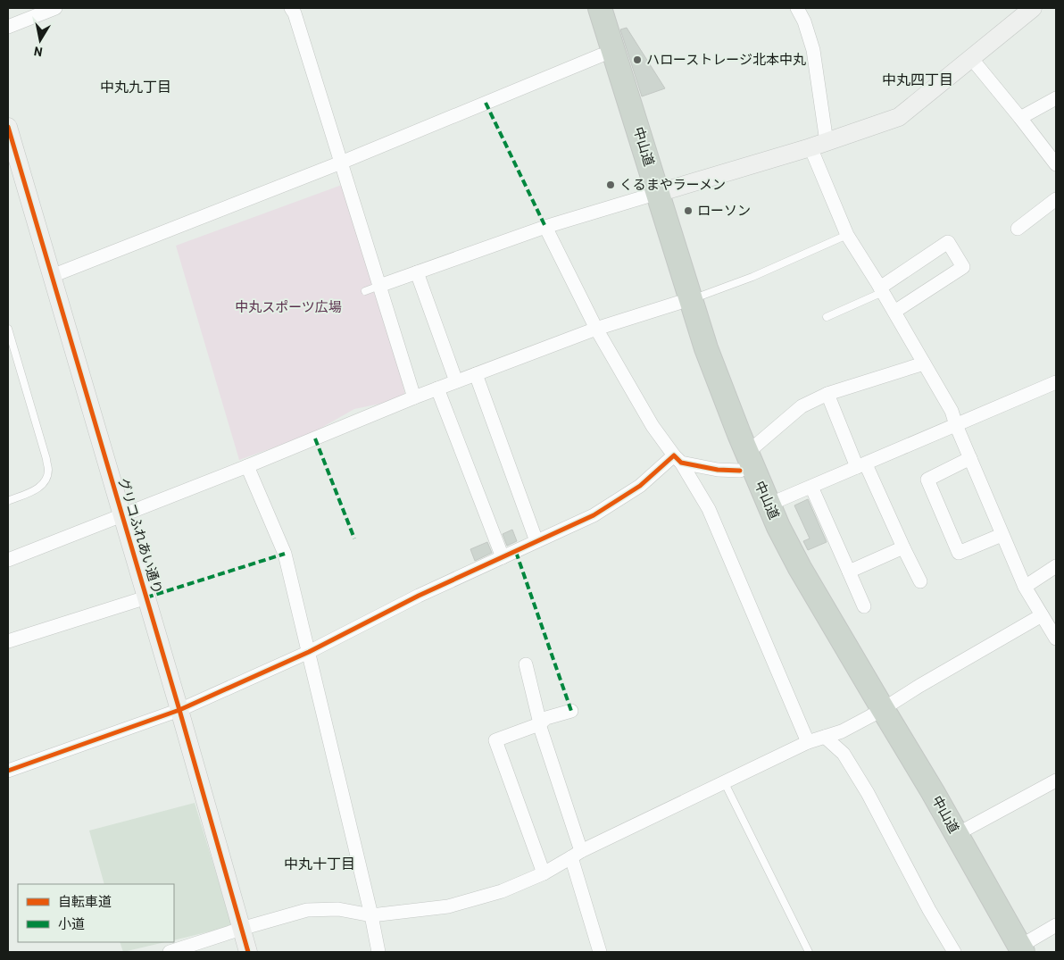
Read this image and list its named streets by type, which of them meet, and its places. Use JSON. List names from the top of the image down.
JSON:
{
  "streets": {
    "highway": ["中山道"],
    "street": ["グリコふれあい通り"]
  },
  "districts": ["中丸四丁目", "中丸九丁目", "中丸十丁目"],
  "parks": ["中丸スポーツ広場"],
  "places": ["ハローストレージ北本中丸", "くるまやラーメン", "ローソン"],
  "legend": ["自転車道", "小道"],
  "north": "bottom"
}
